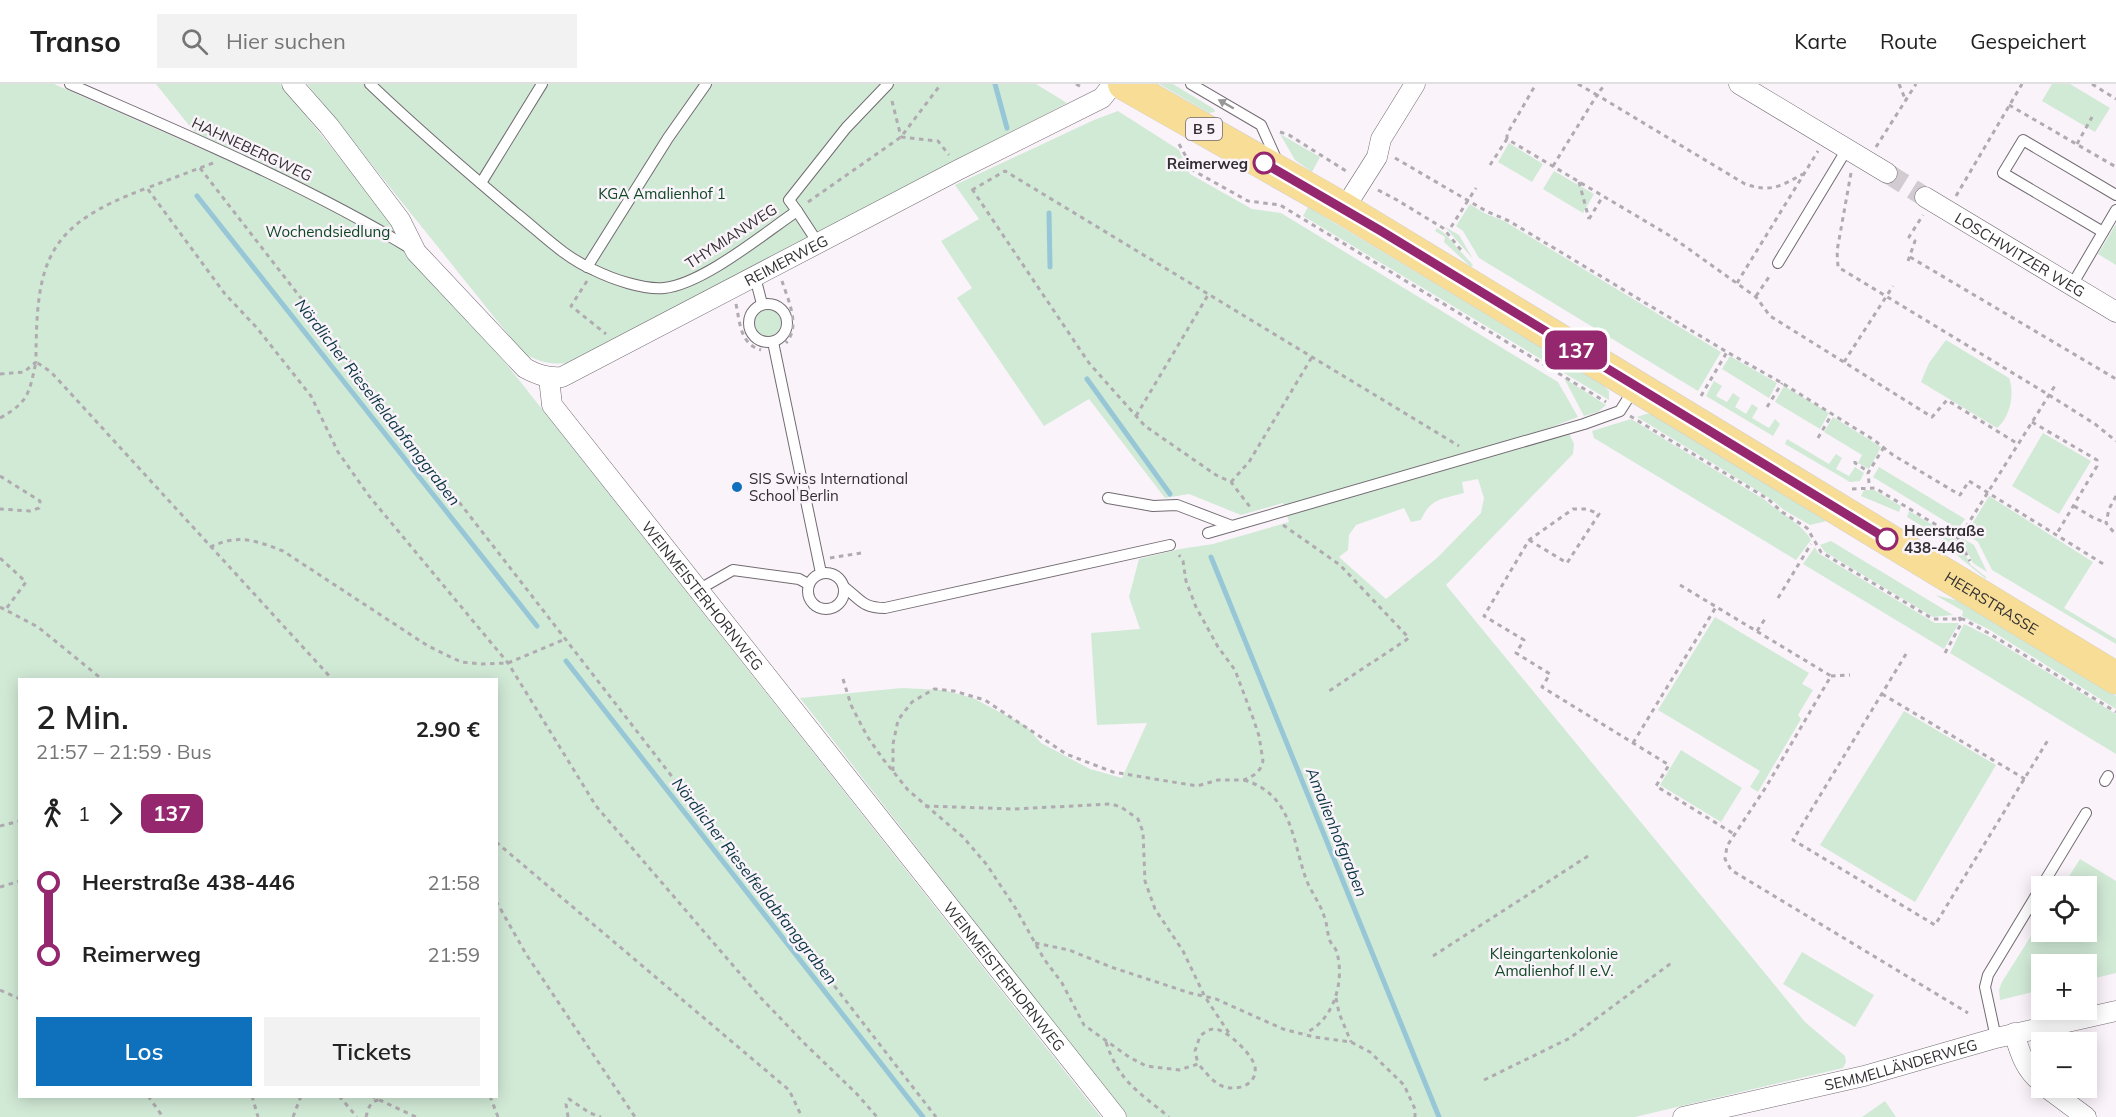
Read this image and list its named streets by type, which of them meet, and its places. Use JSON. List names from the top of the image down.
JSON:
{
  "streets": {
    "main road": ["B 5", "HEERSTRASSE"],
    "street": [
      "LOSCHWITZER WEG",
      "REIMERWEG",
      "WEINMEISTERHORNWEG",
      "SEMMELLÄNDERWEG"
    ],
    "lane": ["HAHNEBERGWEG", "THYMIANWEG"]
  },
  "crossings": [
    ["REIMERWEG", "WEINMEISTERHORNWEG"],
    ["REIMERWEG", "HEERSTRASSE"]
  ],
  "water": ["Nördlicher Rieselfeldabfanggraben", "Amalienhofgraben"],
  "parks": ["KGA Amalienhof 1", "Wochendsiedlung", "Kleingartenkolonie Amalienhof II e.V."],
  "places": ["Reimerweg", "SIS Swiss International School Berlin", "Heerstraße 438-446"],
  "lines": ["bus line 137"],
  "page": {
    "header": "Transo",
    "search": "Hier suchen",
    "nav": ["Karte", "Route", "Gespeichert"],
    "on_map": "137",
    "heading": ["2 Min.", "21:57 – 21:59 · Bus", "2.90 €"],
    "legs": ["1", "137"],
    "list": [
      {
        "name": "Heerstraße 438-446",
        "value": "21:58"
      },
      {
        "name": "Reimerweg",
        "value": "21:59"
      }
    ],
    "map_buttons": ["+", "−"],
    "buttons": ["Los", "Tickets"]
  }
}
